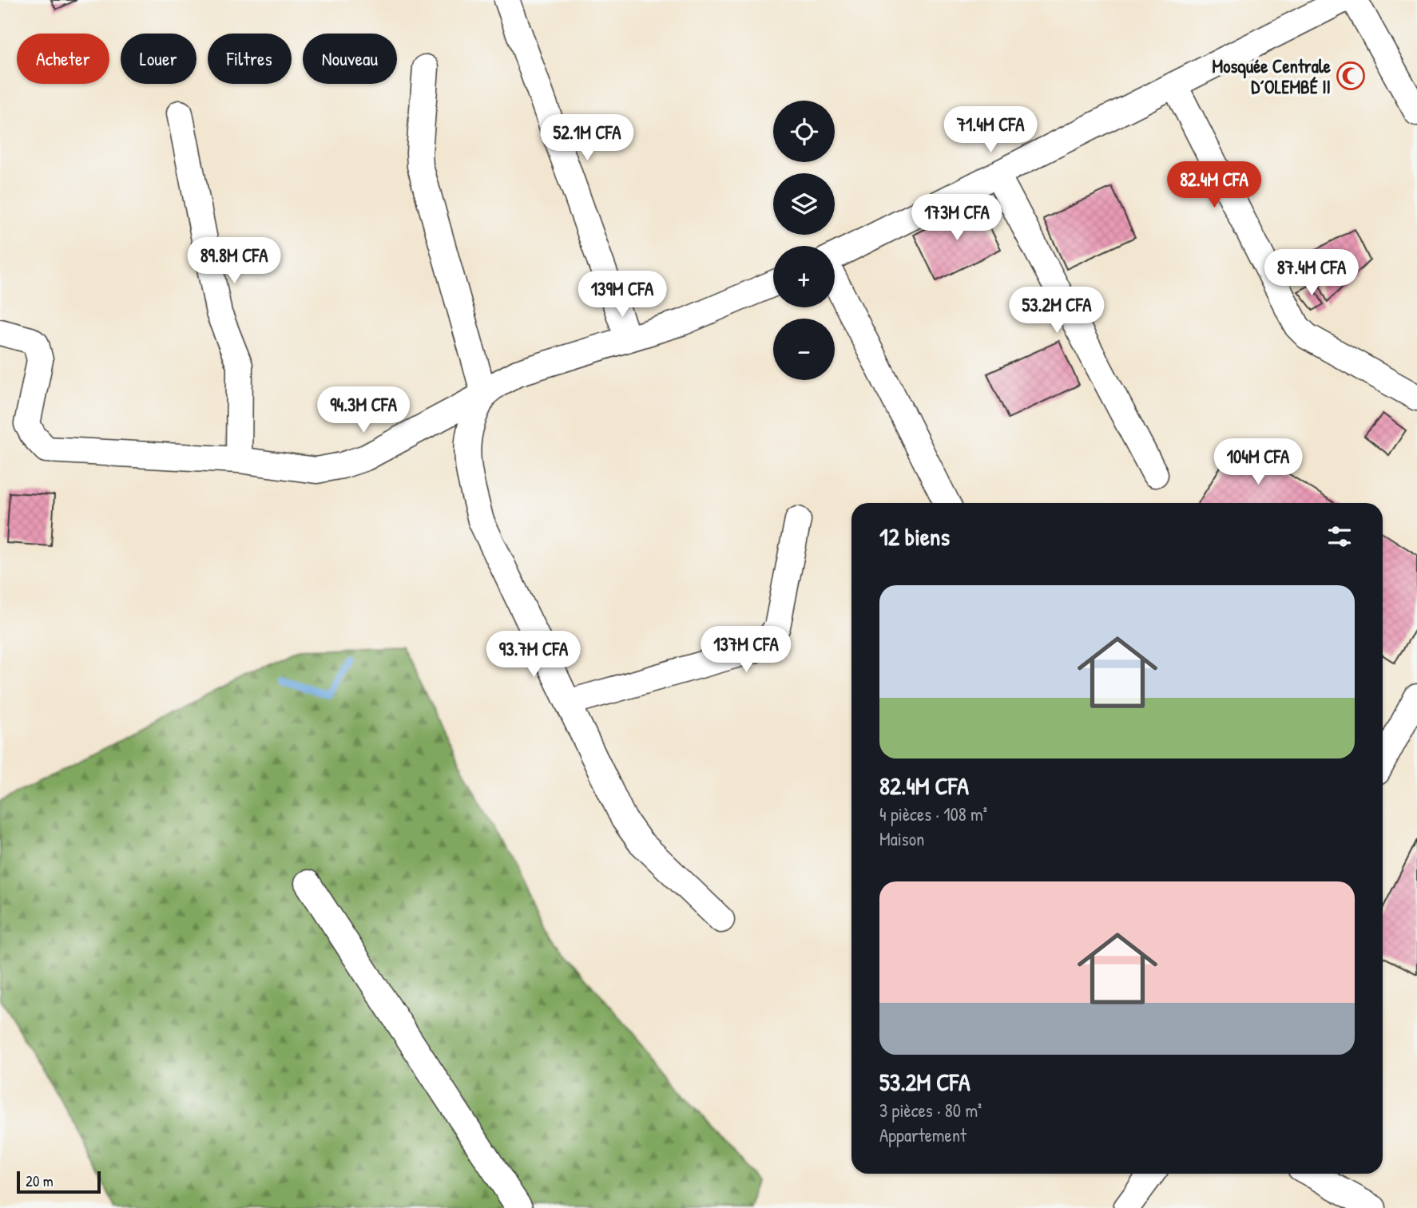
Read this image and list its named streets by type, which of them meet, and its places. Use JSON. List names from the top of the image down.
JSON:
{
  "places": {
    "mosque": ["Mosquée Centrale D´OLEMBÉ II"]
  },
  "scale_bar": "20 m",
  "page": {
    "chip": [
      "Acheter",
      "Louer",
      "Filtres",
      "Nouveau"
    ],
    "map_buttons": ["+", "−"],
    "price": [
      "71.4M CFA",
      "52.1M CFA",
      "82.4M CFA",
      "173M CFA",
      "89.8M CFA",
      "87.4M CFA",
      "139M CFA",
      "53.2M CFA",
      "94.3M CFA",
      "104M CFA",
      "137M CFA",
      "93.7M CFA"
    ],
    "heading": "12 biens",
    "list": [
      {
        "name": "82.4M CFA",
        "note": "4 pièces · 108 m² · Maison"
      },
      {
        "name": "53.2M CFA",
        "note": "3 pièces · 80 m² · Appartement"
      }
    ],
    "scale": "20 m"
  }
}
